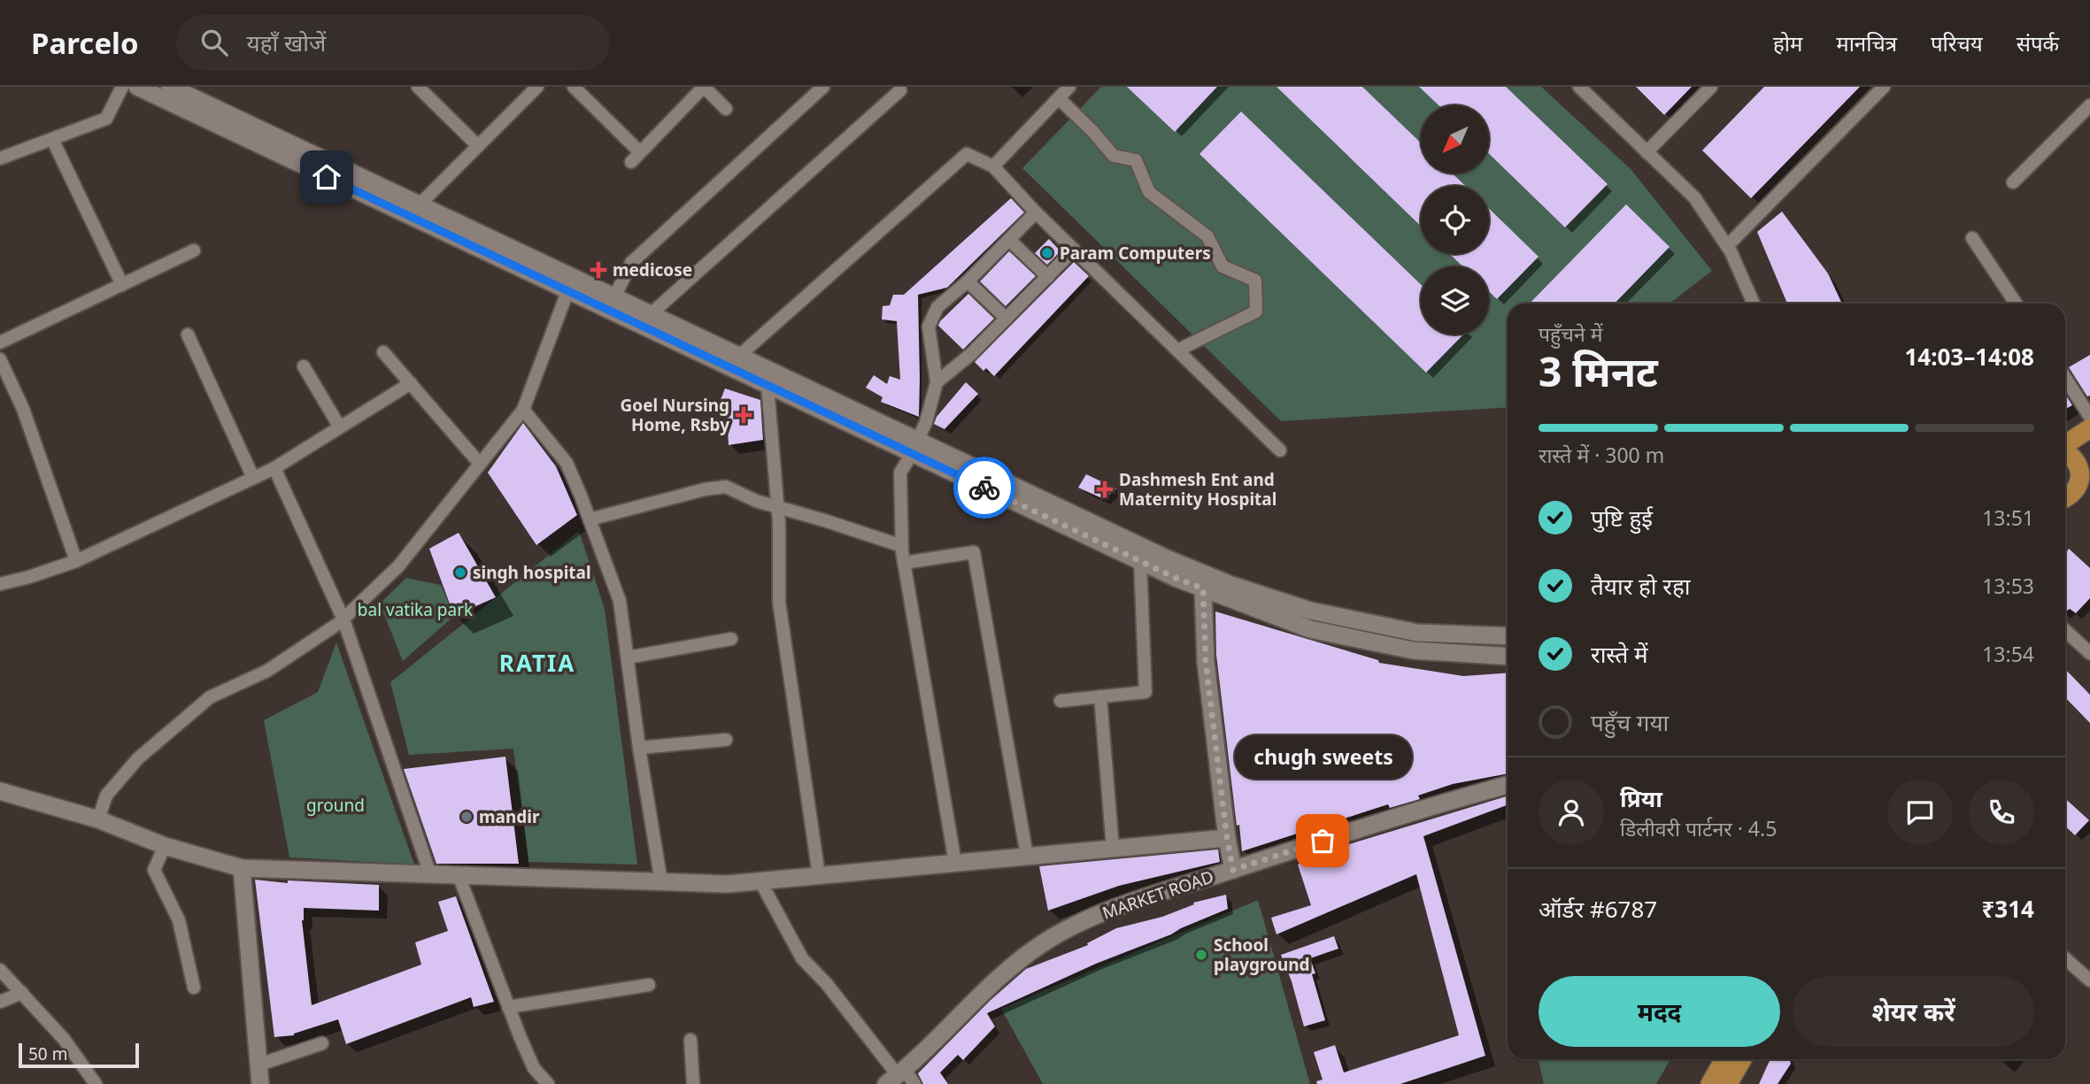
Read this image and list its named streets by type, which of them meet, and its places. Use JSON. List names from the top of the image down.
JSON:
{
  "streets": {
    "main road": ["MARKET ROAD"]
  },
  "districts": ["RATIA"],
  "parks": ["bal vatika park", "ground"],
  "places": {
    "other": [
      "Param Computers",
      "singh hospital",
      "mandir",
      "chugh sweets",
      "School playground"
    ],
    "health": ["medicose", "Goel Nursing Home, Rsby", "Dashmesh Ent and Maternity Hospital"]
  },
  "scale_bar": "50 m",
  "north": "bottom left",
  "page": {
    "header": "Parcelo",
    "search": "यहाँ खोजें",
    "nav": [
      "होम",
      "मानचित्र",
      "परिचय",
      "संपर्क"
    ],
    "heading": ["3 मिनट", "पहुँचने में", "14:03–14:08"],
    "panel": [
      "प्रिया",
      "डिलीवरी पार्टनर · 4.5",
      "ऑर्डर #6787",
      "₹314"
    ],
    "bar": "रास्ते में · 300 m",
    "list": [
      ["पुष्टि हुई", "13:51"],
      ["तैयार हो रहा", "13:53"],
      ["रास्ते में", "13:54"],
      "पहुँच गया"
    ],
    "bubble": "chugh sweets",
    "buttons": ["मदद", "शेयर करें"],
    "scale": "50 m"
  }
}
